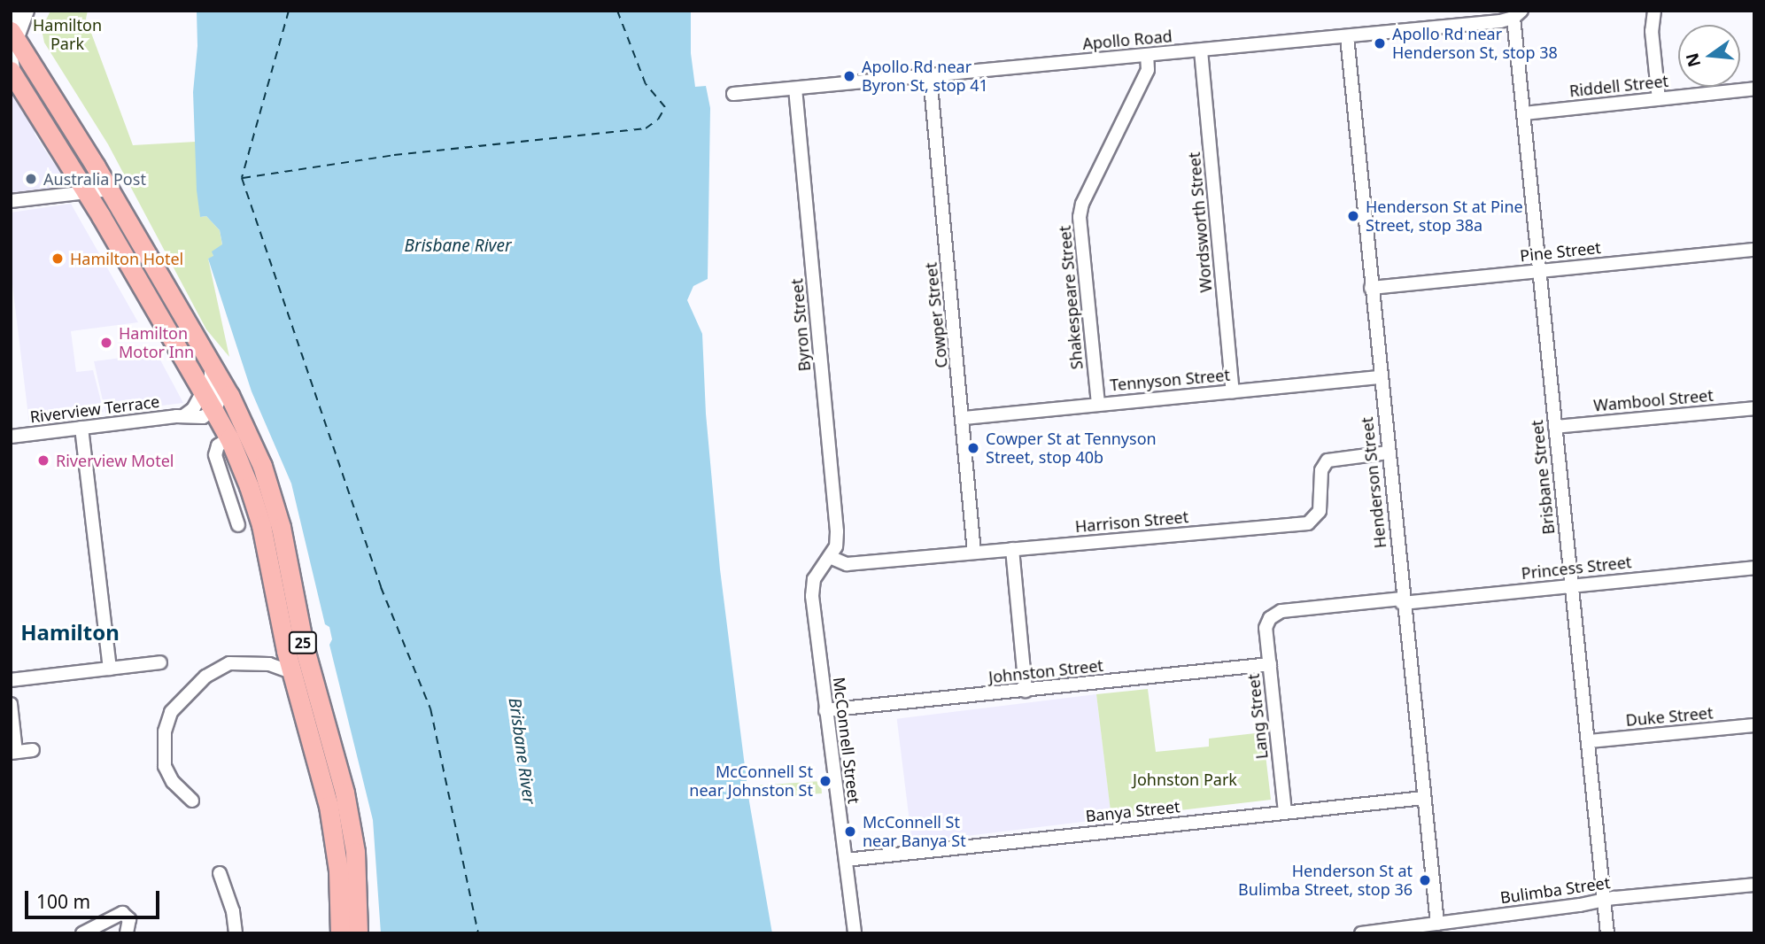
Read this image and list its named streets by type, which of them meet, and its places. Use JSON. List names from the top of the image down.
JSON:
{
  "streets": {
    "highway": ["25"],
    "street": [
      "Apollo Road",
      "Riddell Street",
      "Wordsworth Street",
      "Pine Street",
      "Shakespeare Street",
      "Cowper Street",
      "Byron Street",
      "Tennyson Street",
      "Wambool Street",
      "Riverview Terrace",
      "Brisbane Street",
      "Henderson Street",
      "Harrison Street",
      "Princess Street",
      "Johnston Street",
      "Lang Street",
      "Duke Street",
      "McConnell Street",
      "Banya Street",
      "Bulimba Street"
    ]
  },
  "crossings": [
    ["Apollo Road", "Wordsworth Street"],
    ["Apollo Road", "Shakespeare Street"],
    ["Apollo Road", "Cowper Street"],
    ["Apollo Road", "Byron Street"],
    ["Apollo Road", "Brisbane Street"],
    ["Apollo Road", "Henderson Street"],
    ["Riddell Street", "Brisbane Street"],
    ["Wordsworth Street", "Tennyson Street"],
    ["Pine Street", "Brisbane Street"],
    ["Pine Street", "Henderson Street"],
    ["Shakespeare Street", "Tennyson Street"],
    ["Cowper Street", "Tennyson Street"],
    ["Cowper Street", "Harrison Street"],
    ["Byron Street", "Harrison Street"],
    ["Byron Street", "McConnell Street"],
    ["Tennyson Street", "Henderson Street"],
    ["Wambool Street", "Brisbane Street"],
    ["Riverview Terrace", "25"],
    ["Brisbane Street", "Princess Street"],
    ["Brisbane Street", "Duke Street"],
    ["Brisbane Street", "Bulimba Street"],
    ["Henderson Street", "Harrison Street"],
    ["Henderson Street", "Princess Street"],
    ["Henderson Street", "Banya Street"],
    ["Henderson Street", "Bulimba Street"],
    ["Harrison Street", "McConnell Street"],
    ["Princess Street", "Lang Street"],
    ["Johnston Street", "Lang Street"],
    ["Johnston Street", "McConnell Street"],
    ["Lang Street", "Banya Street"],
    ["McConnell Street", "Banya Street"]
  ],
  "districts": ["Hamilton"],
  "water": ["Brisbane River"],
  "parks": ["Hamilton Park", "Johnston Park"],
  "places": [
    "Apollo Rd near Henderson St, stop 38",
    "Apollo Rd near Byron St, stop 41",
    "Australia Post",
    "Henderson St at Pine Street, stop 38a",
    "Hamilton Hotel",
    "Hamilton Motor Inn",
    "Cowper St at Tennyson Street, stop 40b",
    "Riverview Motel",
    "McConnell St near Johnston St",
    "McConnell St near Banya St",
    "Henderson St at Bulimba Street, stop 36"
  ],
  "scale_bar": "100 m",
  "north": "left"
}
